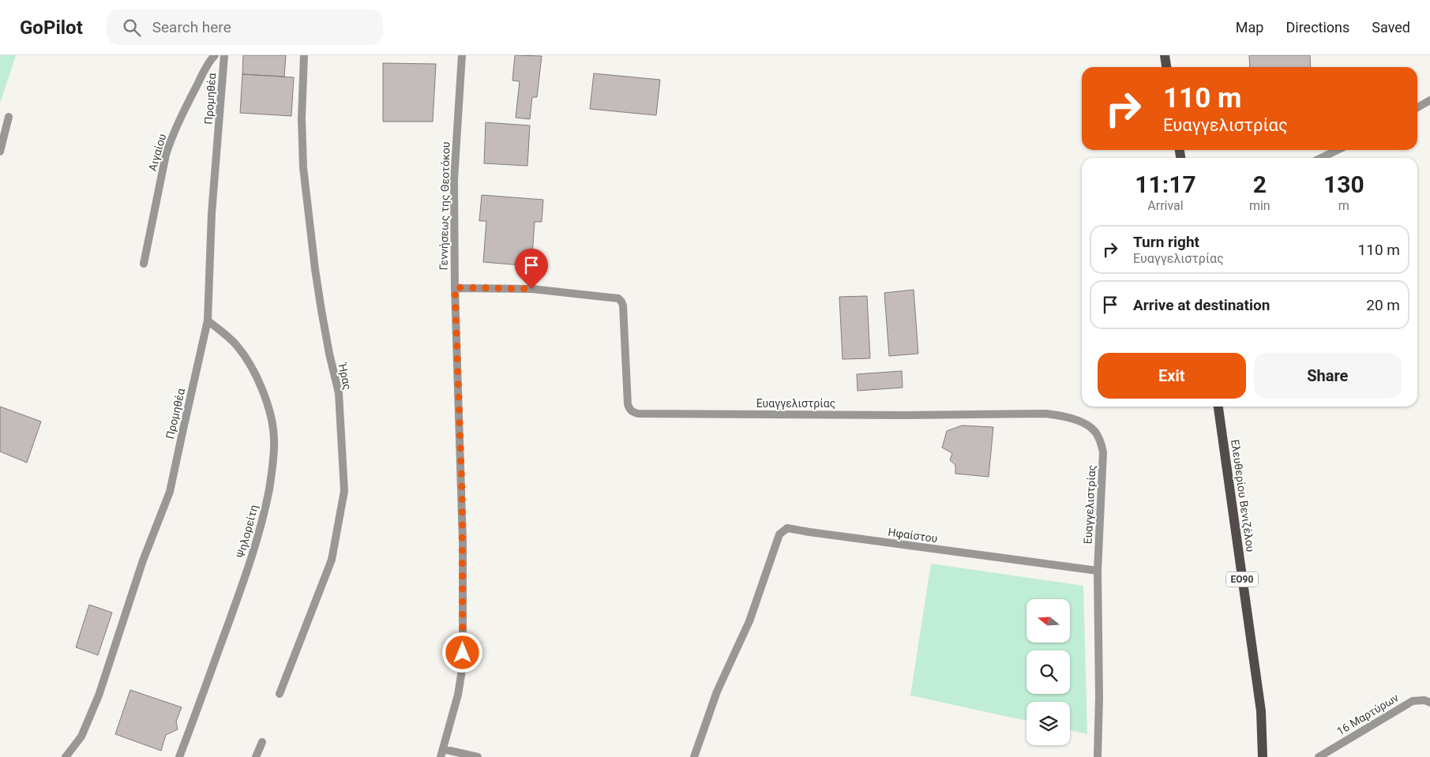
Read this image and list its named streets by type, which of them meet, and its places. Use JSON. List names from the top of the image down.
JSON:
{
  "streets": {
    "main road": ["Ελευθερίου Βενιζέλου", "ΕΟ90"],
    "street": [
      "Προμηθέα",
      "Αιγαίου",
      "Γεννήσεως της Θεοτόκου",
      "Ήρας",
      "Ευαγγελιστρίας",
      "Ψηλορείτη",
      "Ηφαίστου",
      "16 Μαρτύρων"
    ]
  },
  "crossings": [
    ["Προμηθέα", "Ψηλορείτη"],
    ["Γεννήσεως της Θεοτόκου", "Ευαγγελιστρίας"],
    ["Ευαγγελιστρίας", "Ηφαίστου"]
  ],
  "north": "left",
  "page": {
    "header": "GoPilot",
    "search": "Search here",
    "nav": ["Map", "Directions", "Saved"],
    "turn": ["110 m", "Ευαγγελιστρίας"],
    "eta": [
      "11:17",
      "Arrival",
      "2",
      "min",
      "130",
      "m"
    ],
    "list": [
      {
        "name": "Turn right",
        "note": "Ευαγγελιστρίας",
        "value": "110 m"
      },
      {
        "name": "Arrive at destination",
        "value": "20 m"
      }
    ],
    "buttons": ["Exit", "Share"]
  }
}
